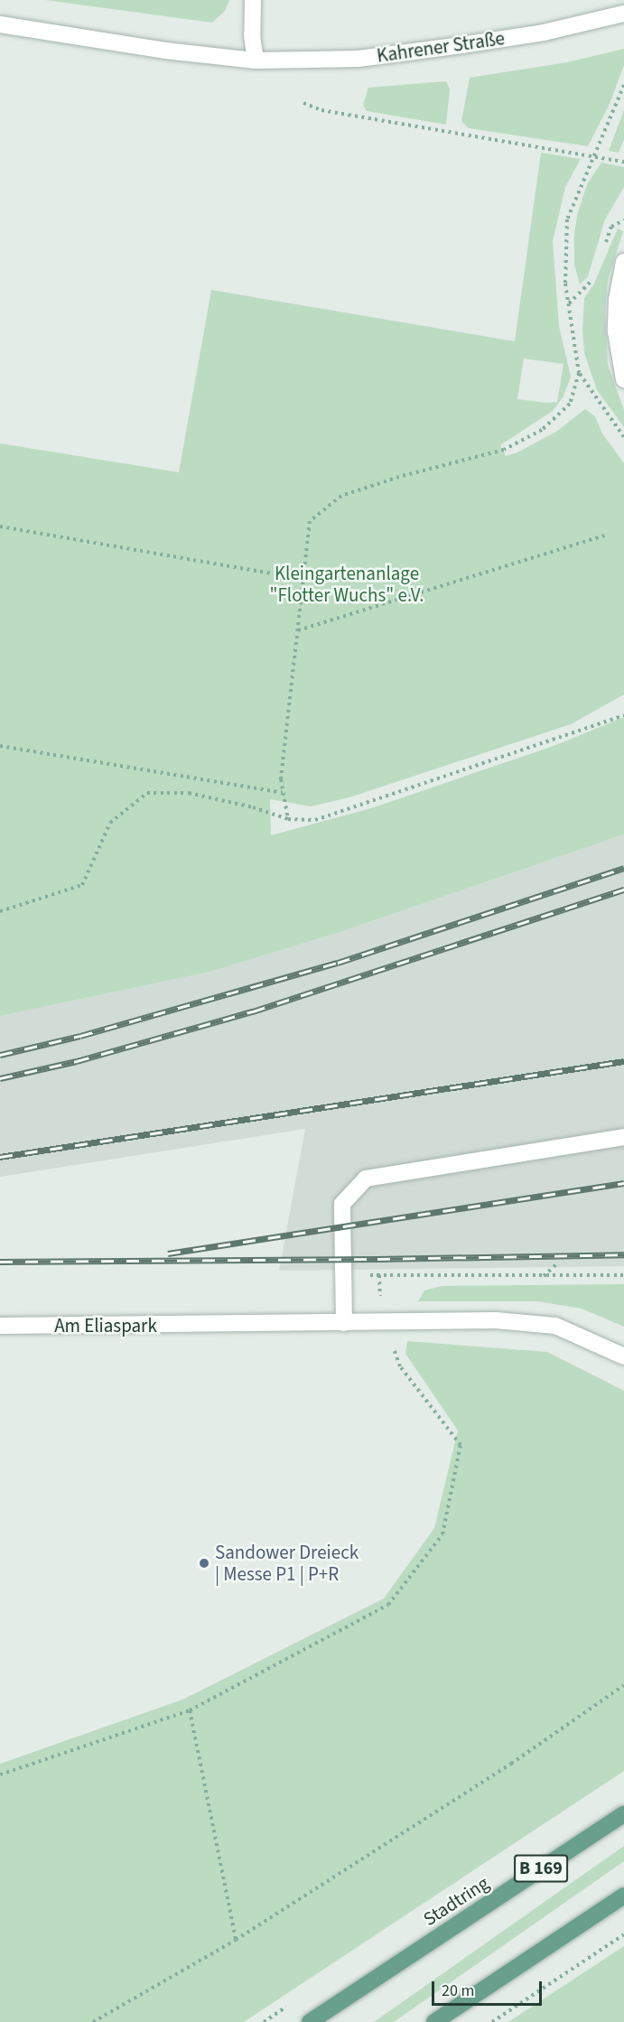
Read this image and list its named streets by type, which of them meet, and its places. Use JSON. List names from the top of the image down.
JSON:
{
  "streets": {
    "main road": ["B 169", "Stadtring"],
    "street": ["Kahrener Straße", "Am Eliaspark"]
  },
  "parks": ["Kleingartenanlage \"Flotter Wuchs\" e.V."],
  "places": ["Sandower Dreieck | Messe P1 | P+R"],
  "scale_bar": "20 m"
}
